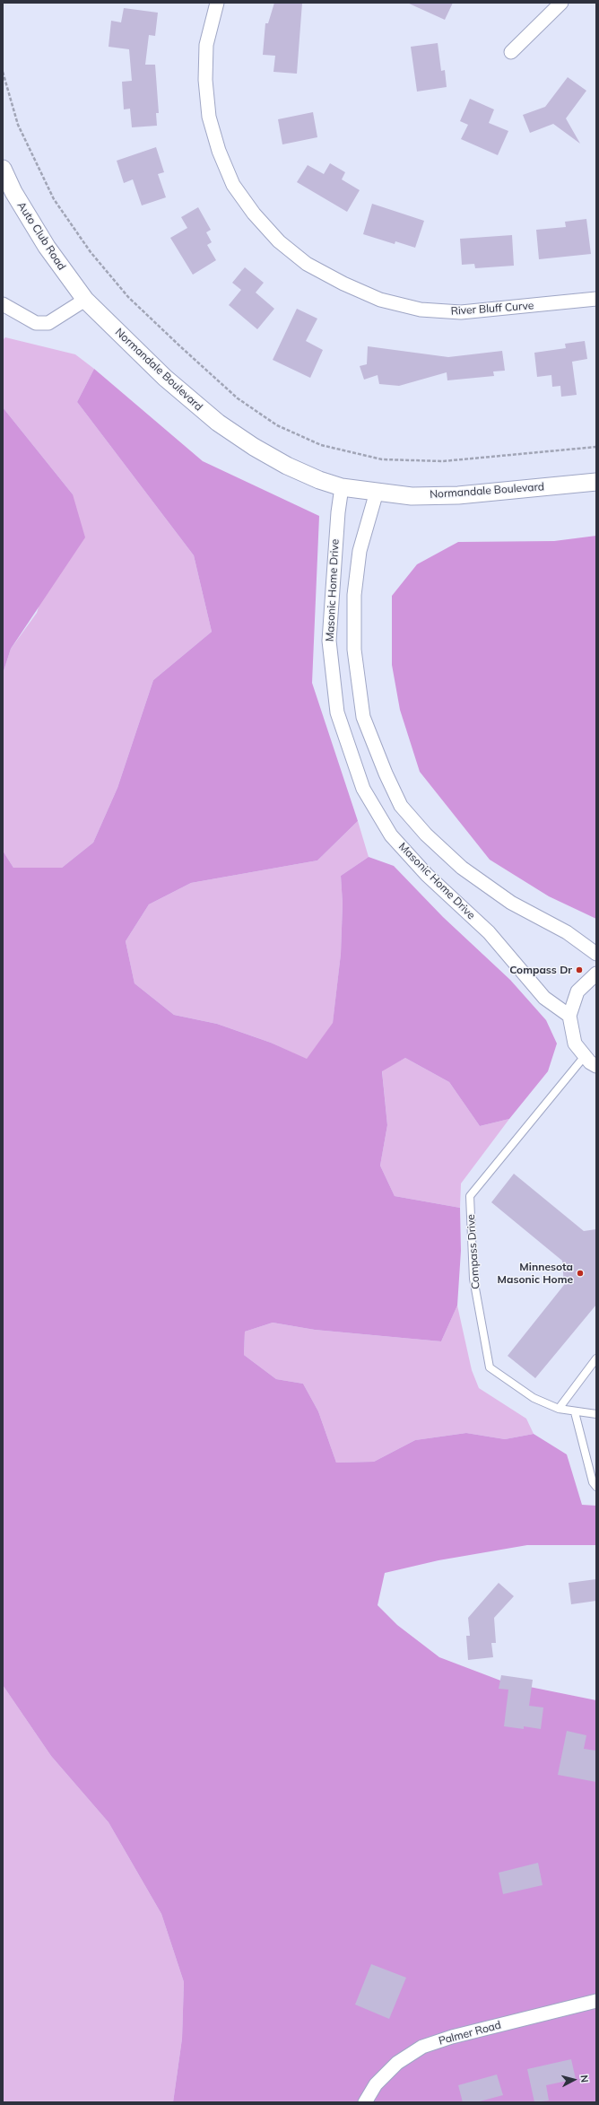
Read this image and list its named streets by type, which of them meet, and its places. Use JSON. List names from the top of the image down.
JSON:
{
  "streets": {
    "street": [
      "Auto Club Road",
      "River Bluff Curve",
      "Normandale Boulevard",
      "Masonic Home Drive",
      "Palmer Road"
    ],
    "lane": ["Compass Drive"]
  },
  "crossings": [
    ["Auto Club Road", "Normandale Boulevard"],
    ["Normandale Boulevard", "Masonic Home Drive"]
  ],
  "places": ["Compass Dr", "Minnesota Masonic Home"],
  "north": "right"
}
